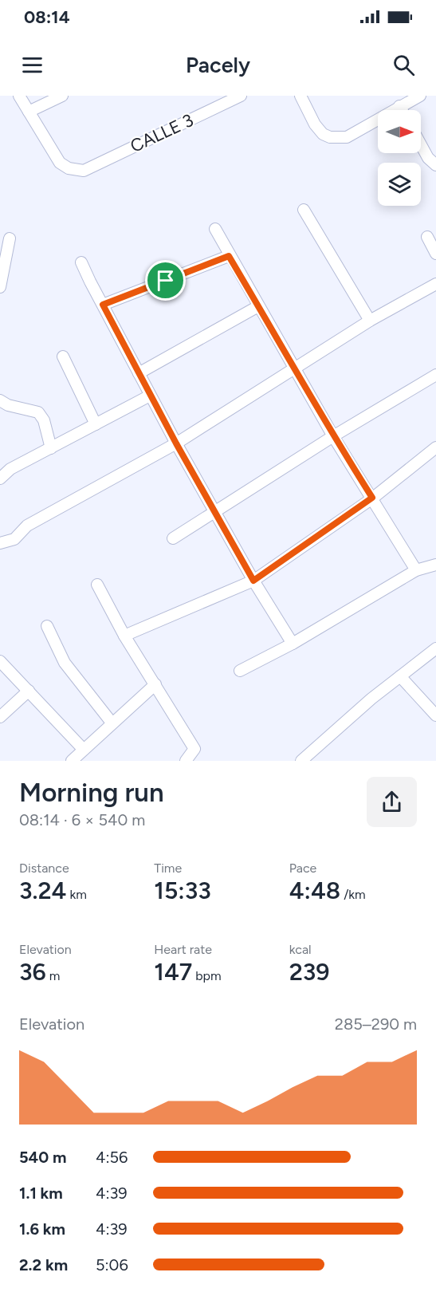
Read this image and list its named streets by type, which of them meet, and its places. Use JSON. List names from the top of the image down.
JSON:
{
  "streets": {
    "street": ["CALLE 3"]
  },
  "north": "right",
  "page": {
    "status": "08:14",
    "header": "Pacely",
    "heading": ["Morning run", "08:14 · 6 × 540 m"],
    "stats": [
      ["Distance", "3.24 km"],
      ["Time", "15:33"],
      ["Pace", "4:48 /km"],
      ["Elevation", "36 m"],
      ["Heart rate", "147 bpm"],
      ["kcal", "239"]
    ],
    "chart": ["Elevation", "285–290 m"],
    "list": [
      {
        "name": "540 m",
        "note": "4:56"
      },
      {
        "name": "1.1 km",
        "note": "4:39"
      },
      {
        "name": "1.6 km",
        "note": "4:39"
      },
      {
        "name": "2.2 km",
        "note": "5:06"
      }
    ]
  }
}
